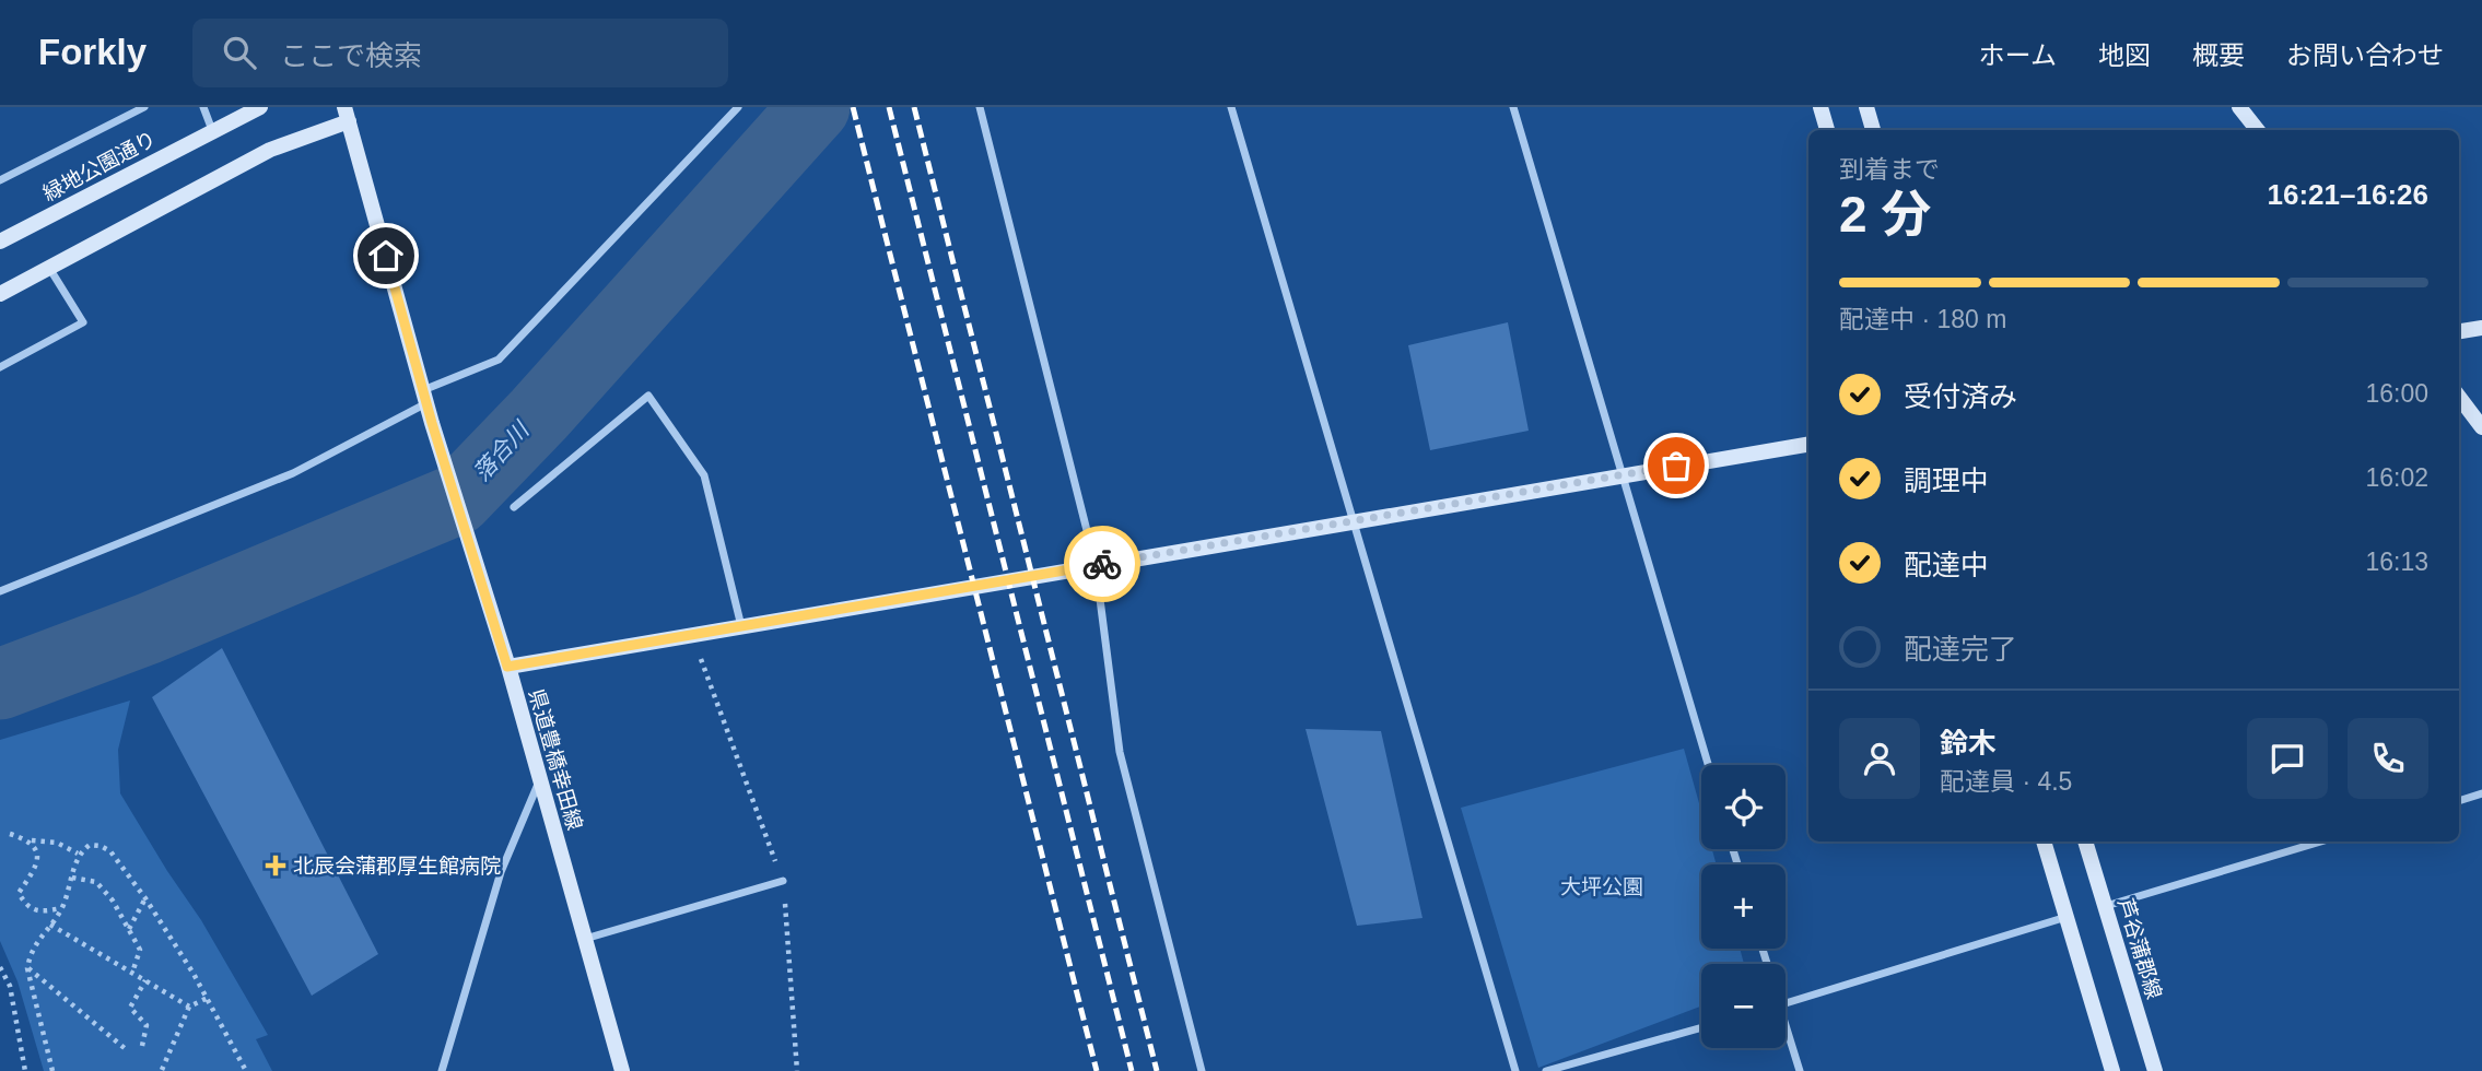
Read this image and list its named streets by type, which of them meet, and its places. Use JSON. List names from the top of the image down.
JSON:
{
  "streets": {
    "street": ["緑地公園通り", "県道豊橋幸田線", "芦谷蒲郡線"]
  },
  "water": ["落合川"],
  "parks": ["大坪公園"],
  "places": {
    "health": ["北辰会蒲郡厚生館病院"]
  },
  "page": {
    "header": "Forkly",
    "search": "ここで検索",
    "nav": [
      "ホーム",
      "地図",
      "概要",
      "お問い合わせ"
    ],
    "heading": ["2 分", "到着まで", "16:21–16:26"],
    "panel": ["鈴木", "配達員 · 4.5"],
    "bar": "配達中 · 180 m",
    "list": [
      ["受付済み", "16:00"],
      ["調理中", "16:02"],
      ["配達中", "16:13"],
      "配達完了"
    ],
    "map_buttons": ["+", "−"]
  }
}
